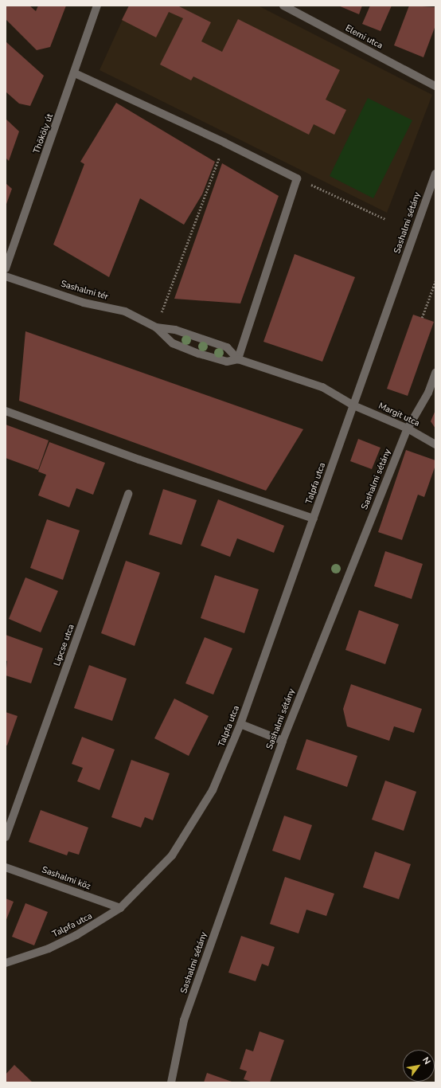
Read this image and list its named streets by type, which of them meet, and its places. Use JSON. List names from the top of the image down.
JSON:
{
  "streets": {
    "street": [
      "Elemi utca",
      "Thököly út",
      "Sashalmi sétány",
      "Sashalmi tér",
      "Margit utca",
      "Talpfa utca",
      "Lipcse utca",
      "Sashalmi köz"
    ]
  },
  "crossings": [
    ["Sashalmi sétány", "Sashalmi tér"],
    ["Sashalmi sétány", "Margit utca"],
    ["Sashalmi sétány", "Talpfa utca"],
    ["Sashalmi tér", "Margit utca"],
    ["Sashalmi tér", "Talpfa utca"],
    ["Margit utca", "Talpfa utca"],
    ["Talpfa utca", "Sashalmi köz"]
  ],
  "north": "top right"
}
